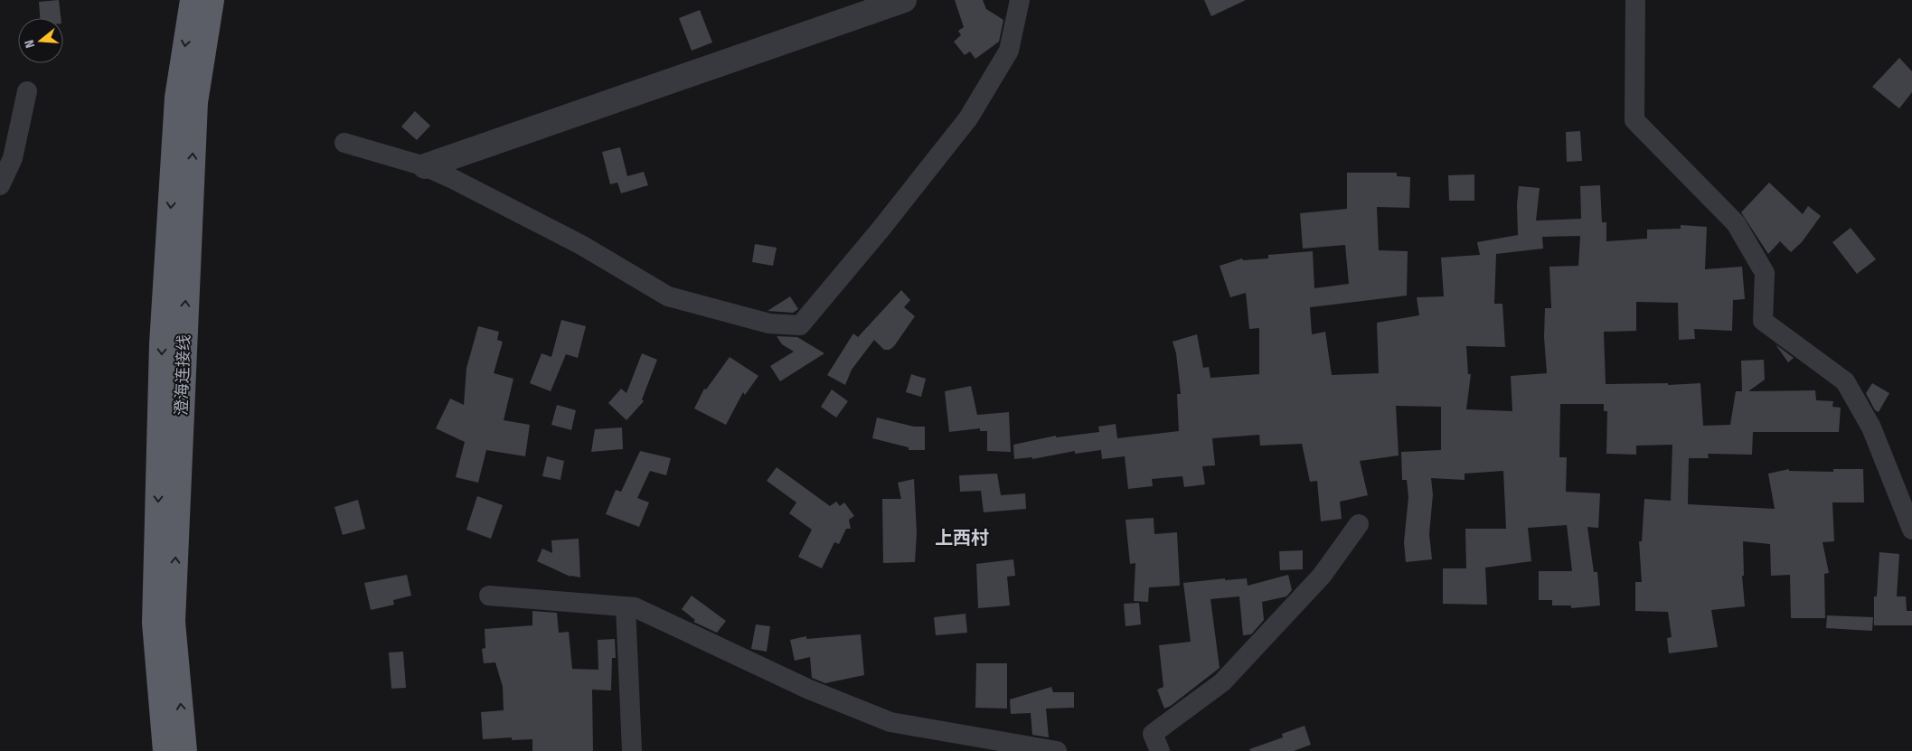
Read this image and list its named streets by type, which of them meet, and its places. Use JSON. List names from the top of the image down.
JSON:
{
  "streets": {
    "highway": ["澄海连接线"]
  },
  "districts": ["上西村"],
  "north": "left"
}
